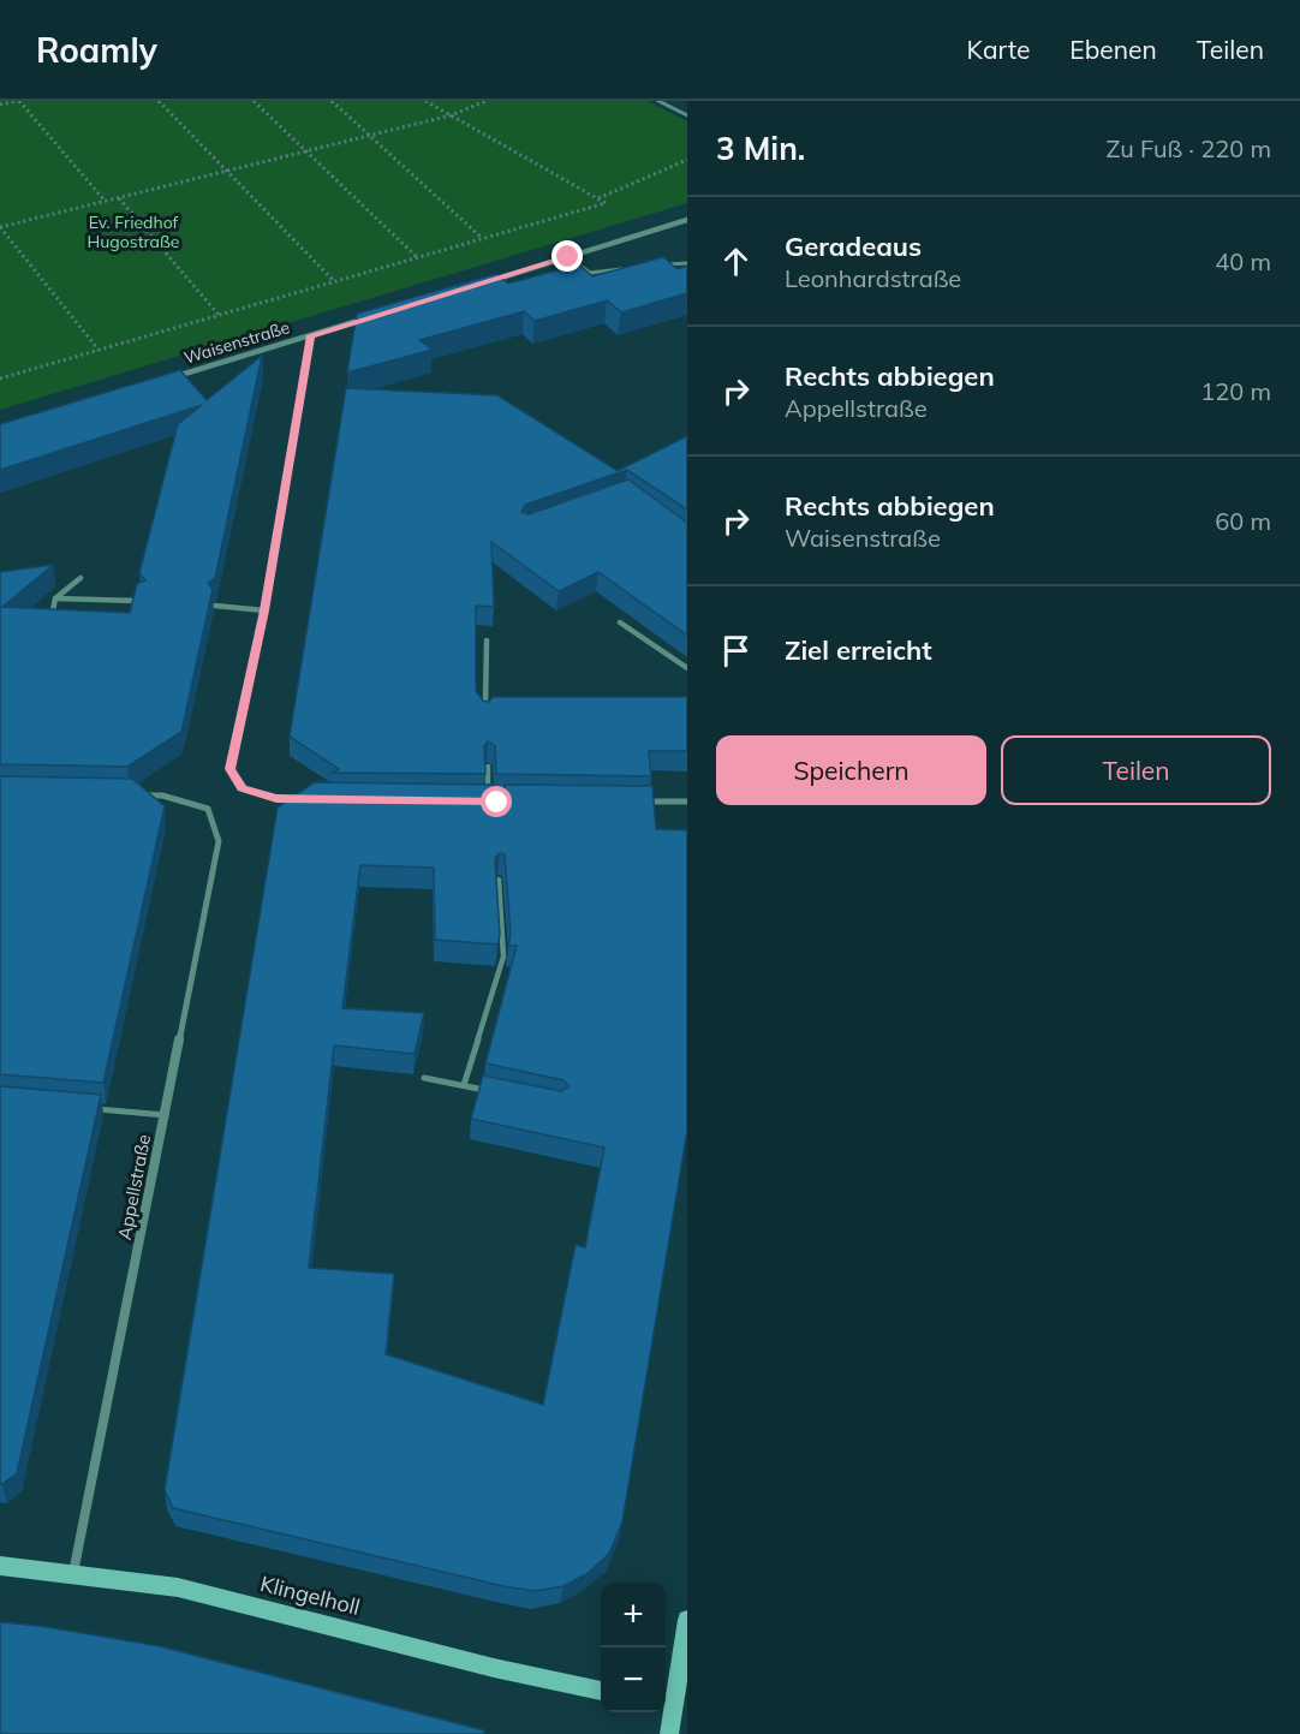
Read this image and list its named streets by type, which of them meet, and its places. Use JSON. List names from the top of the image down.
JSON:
{
  "streets": {
    "street": ["Waisenstraße", "Appellstraße", "Klingelholl"]
  },
  "crossings": [
    ["Appellstraße", "Klingelholl"]
  ],
  "parks": ["Ev. Friedhof Hugostraße"],
  "page": {
    "header": "Roamly",
    "nav": ["Karte", "Ebenen", "Teilen"],
    "heading": ["3 Min.", "Zu Fuß · 220 m"],
    "list": [
      ["Geradeaus", "Leonhardstraße", "40 m"],
      ["Rechts abbiegen", "Appellstraße", "120 m"],
      ["Rechts abbiegen", "Waisenstraße", "60 m"],
      "Ziel erreicht"
    ],
    "buttons": ["Speichern", "Teilen"],
    "map_buttons": ["+", "−"]
  }
}
